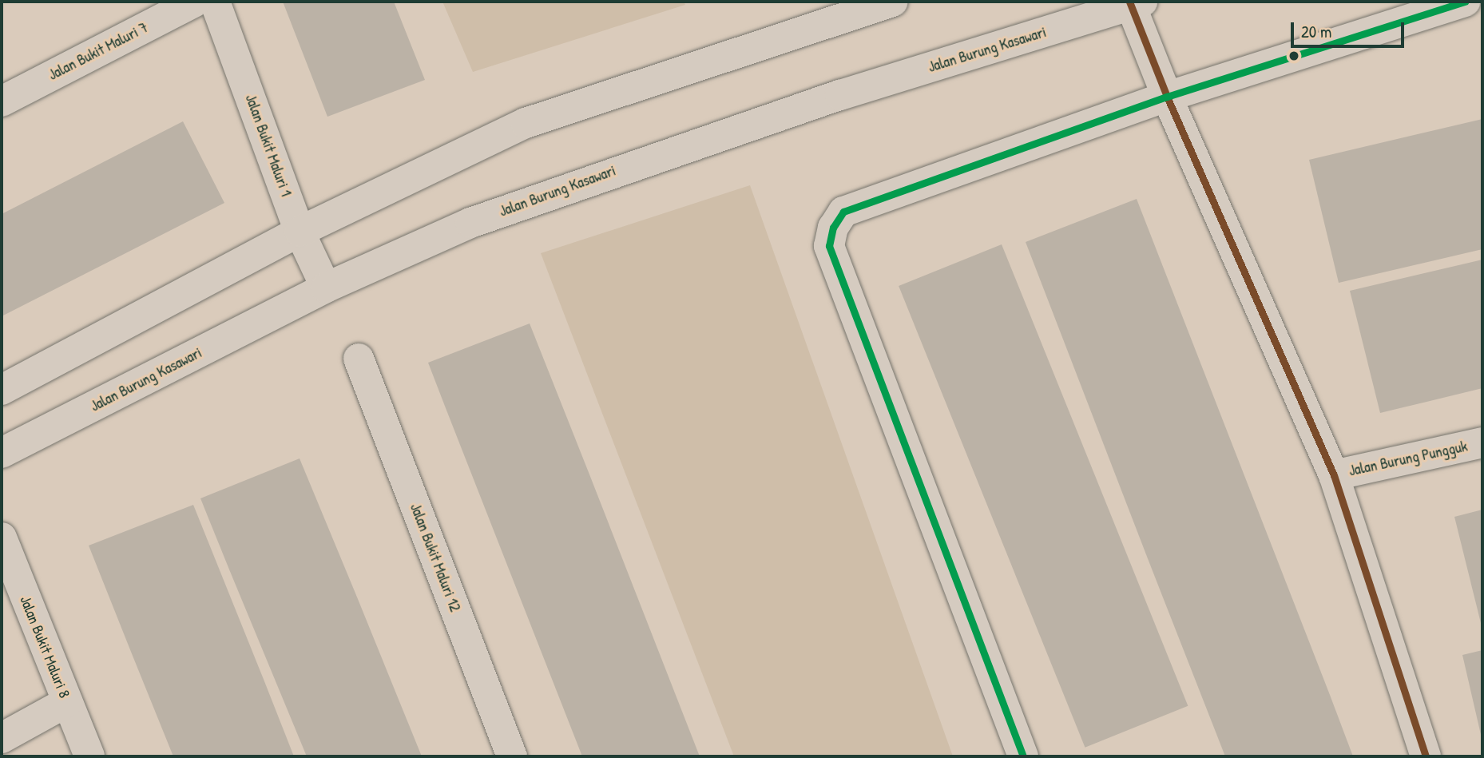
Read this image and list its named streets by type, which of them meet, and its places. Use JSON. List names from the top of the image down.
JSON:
{
  "streets": {
    "street": [
      "Jalan Burung Kasawari",
      "Jalan Bukit Maluri 7",
      "Jalan Bukit Maluri 1",
      "Jalan Burung Pungguk",
      "Jalan Bukit Maluri 12",
      "Jalan Bukit Maluri 8"
    ]
  },
  "crossings": [
    ["Jalan Burung Kasawari", "Jalan Bukit Maluri 1"]
  ],
  "scale_bar": "20 m"
}
